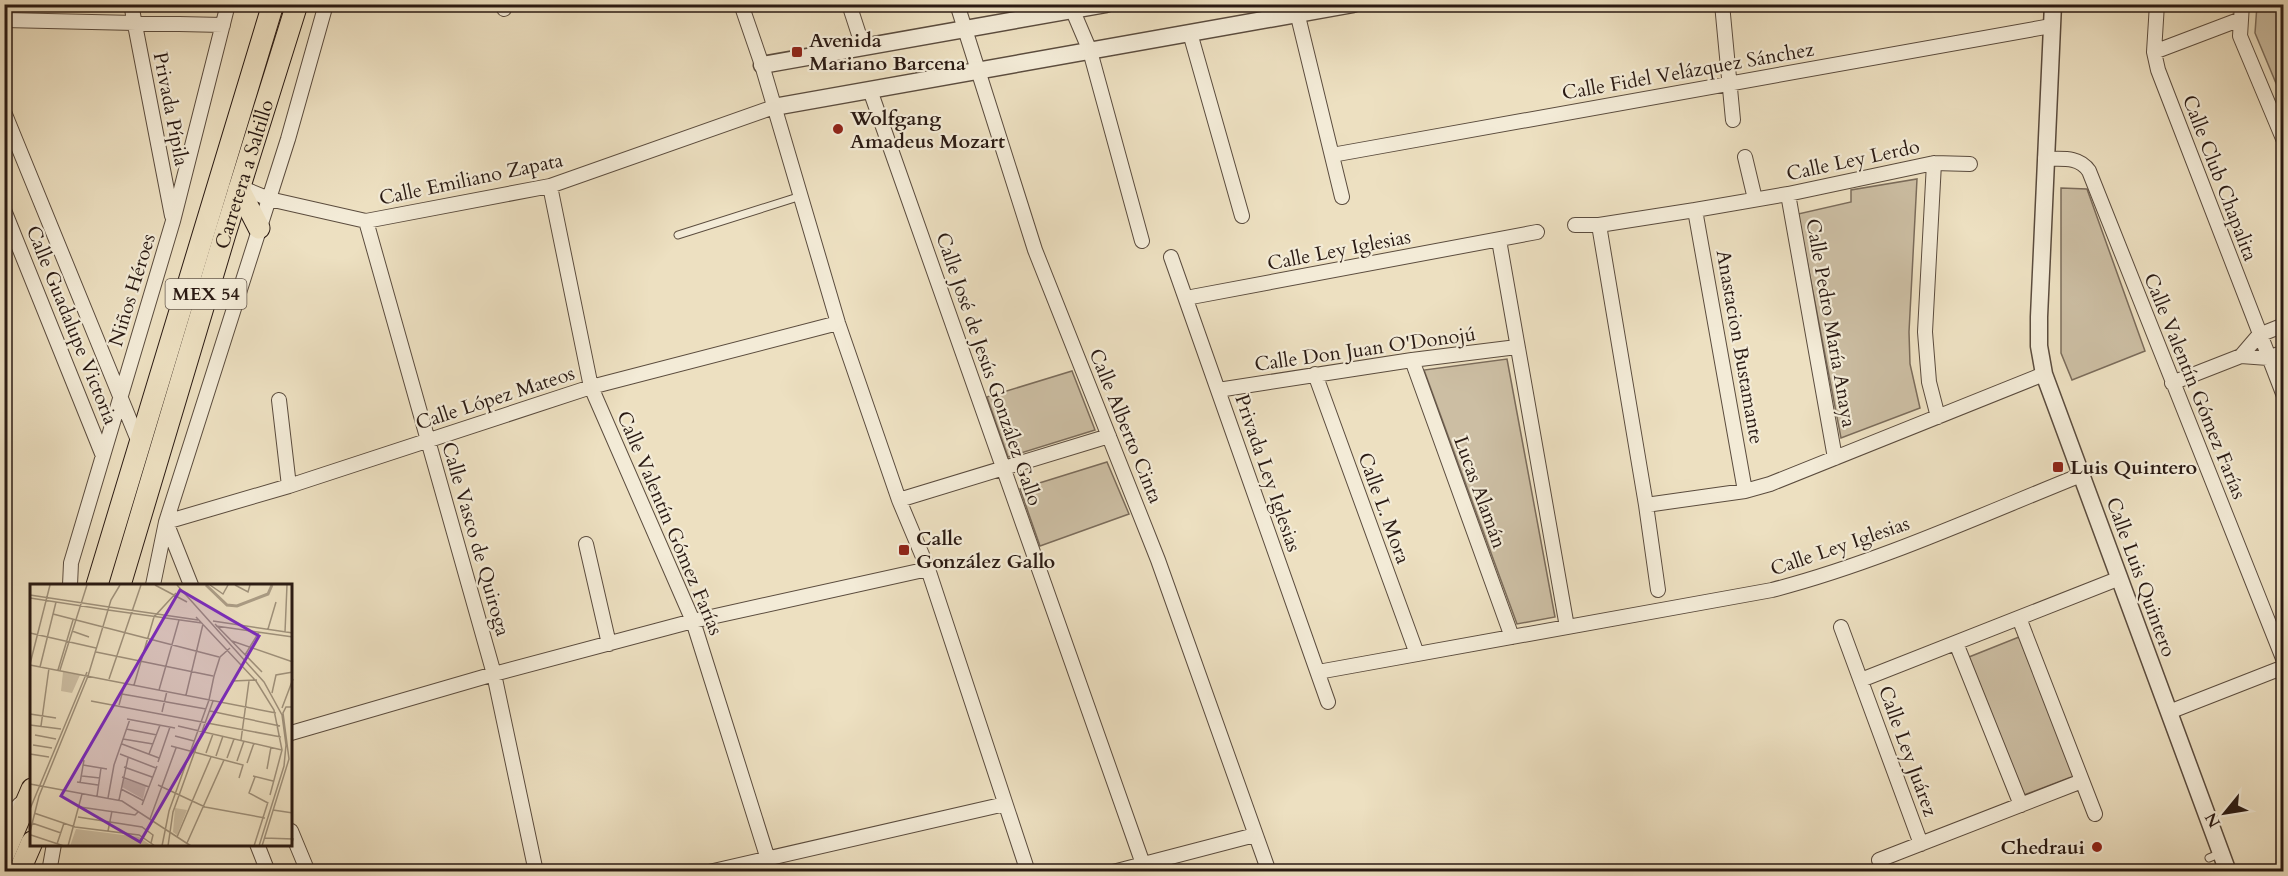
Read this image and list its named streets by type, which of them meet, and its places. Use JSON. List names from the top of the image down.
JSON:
{
  "streets": {
    "main road": ["Carretera a Saltillo", "MEX 54"],
    "street": [
      "Calle Fidel Velázquez Sánchez",
      "Privada Pípila",
      "Calle Ley Lerdo",
      "Calle Club Chapalita",
      "Calle Emiliano Zapata",
      "Calle Ley Iglesias",
      "Niños Héroes",
      "Calle Pedro María Anaya",
      "Calle Guadalupe Victoria",
      "Anastacion Bustamante",
      "Calle Don Juan O'Donojú",
      "Calle José de Jesús González Gallo",
      "Calle Valentín Gómez Farías",
      "Calle López Mateos",
      "Calle Alberto Cinta",
      "Privada Ley Iglesias",
      "Lucas Alamán",
      "Calle L. Mora",
      "Calle Vasco de Quiroga",
      "Calle Luis Quintero",
      "Calle Ley Juárez"
    ]
  },
  "crossings": [
    ["Calle Fidel Velázquez Sánchez", "Calle Luis Quintero"],
    ["Privada Pípila", "Niños Héroes"],
    ["Calle Ley Lerdo", "Calle Pedro María Anaya"],
    ["Calle Ley Lerdo", "Anastacion Bustamante"],
    ["Carretera a Saltillo", "Calle Emiliano Zapata"],
    ["Carretera a Saltillo", "Calle Guadalupe Victoria"],
    ["Calle Emiliano Zapata", "Calle Valentín Gómez Farías"],
    ["Calle Emiliano Zapata", "Calle Vasco de Quiroga"],
    ["Calle Ley Iglesias", "Privada Ley Iglesias"],
    ["Calle Ley Iglesias", "Lucas Alamán"],
    ["Calle Ley Iglesias", "Calle L. Mora"],
    ["Calle Ley Iglesias", "Calle Luis Quintero"],
    ["Niños Héroes", "Calle Guadalupe Victoria"],
    ["Calle Don Juan O'Donojú", "Privada Ley Iglesias"],
    ["Calle Don Juan O'Donojú", "Lucas Alamán"],
    ["Calle Don Juan O'Donojú", "Calle L. Mora"],
    ["Calle Valentín Gómez Farías", "Calle López Mateos"],
    ["Calle Valentín Gómez Farías", "Calle Luis Quintero"],
    ["Calle López Mateos", "Calle Vasco de Quiroga"],
    ["Calle Luis Quintero", "Calle Ley Juárez"]
  ],
  "places": {
    "transit": ["Avenida Mariano Barcena", "Luis Quintero", "Calle González Gallo"],
    "other": ["Wolfgang Amadeus Mozart", "Chedraui"]
  },
  "north": "bottom left"
}
